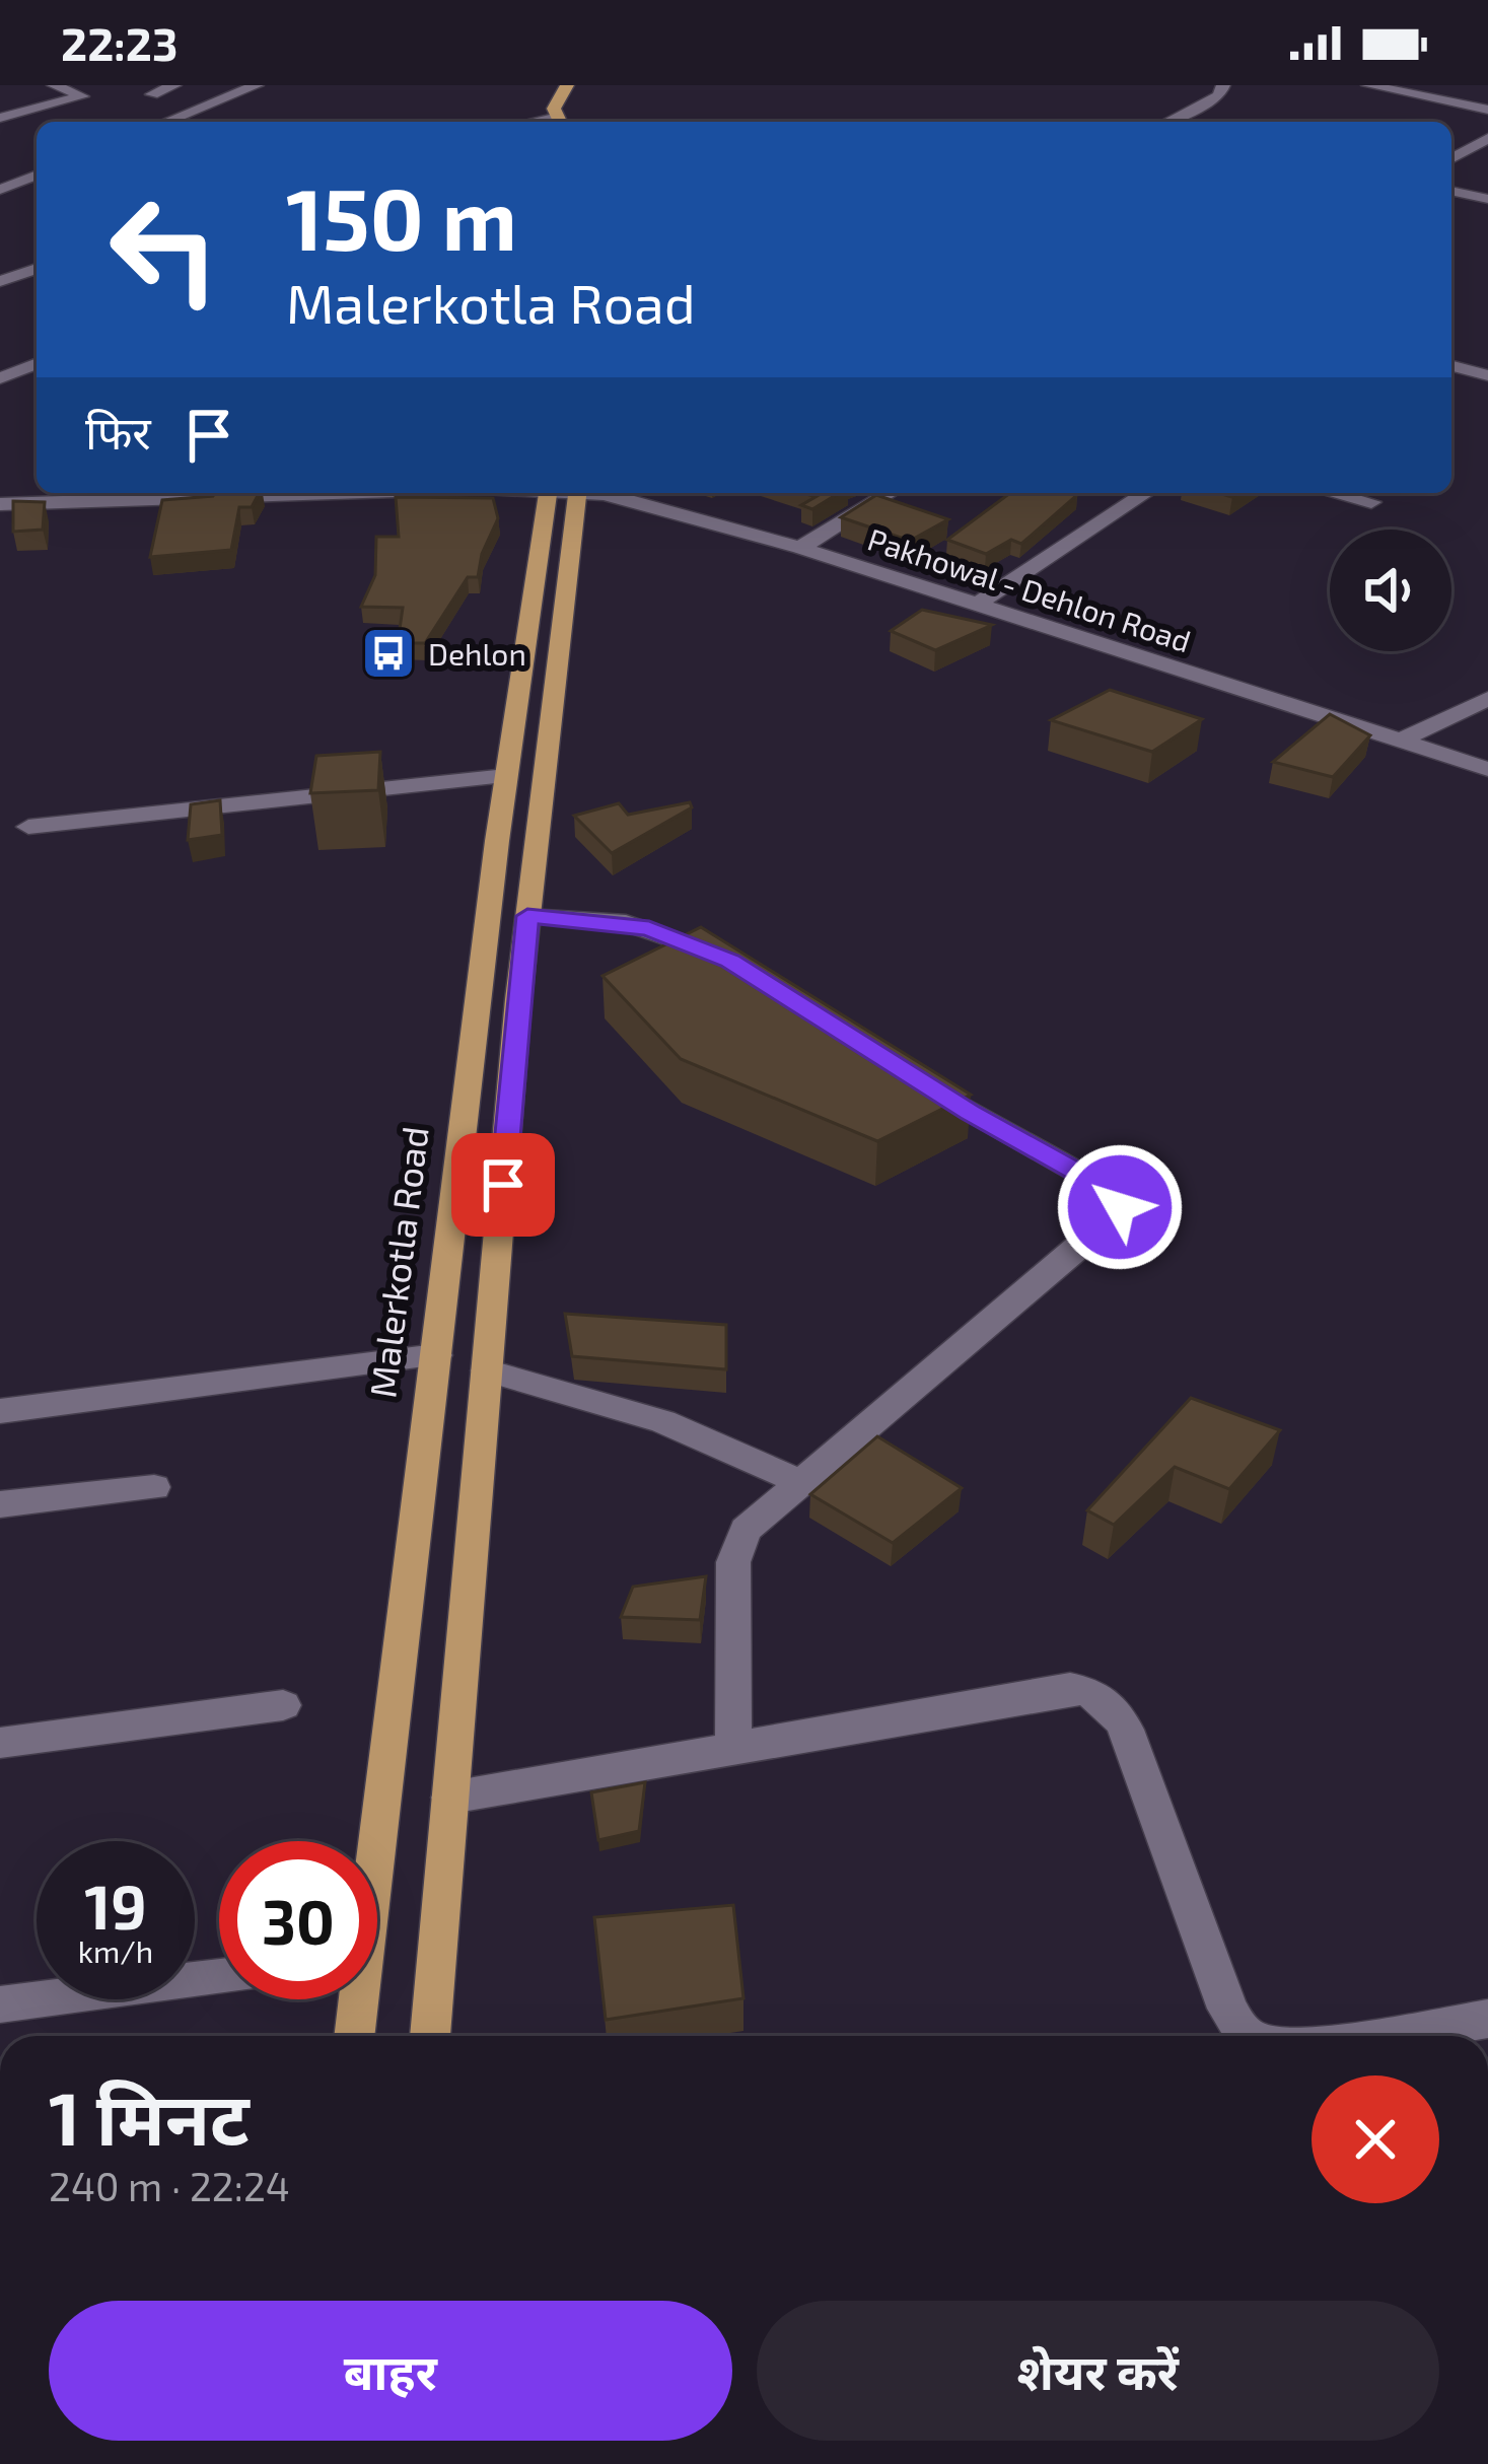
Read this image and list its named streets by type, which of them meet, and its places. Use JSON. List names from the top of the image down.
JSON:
{
  "streets": {
    "main road": ["Malerkotla Road"],
    "street": ["Pakhowal - Dehlon Road"]
  },
  "places": {
    "bus stop": ["Dehlon"]
  },
  "page": {
    "status": "22:23",
    "turn": ["150 m", "Malerkotla Road"],
    "then": "फिर",
    "speed": "19 km/h",
    "limit": "30",
    "heading": ["1 मिनट", "240 m · 22:24"],
    "buttons": ["बाहर", "शेयर करें"]
  }
}
